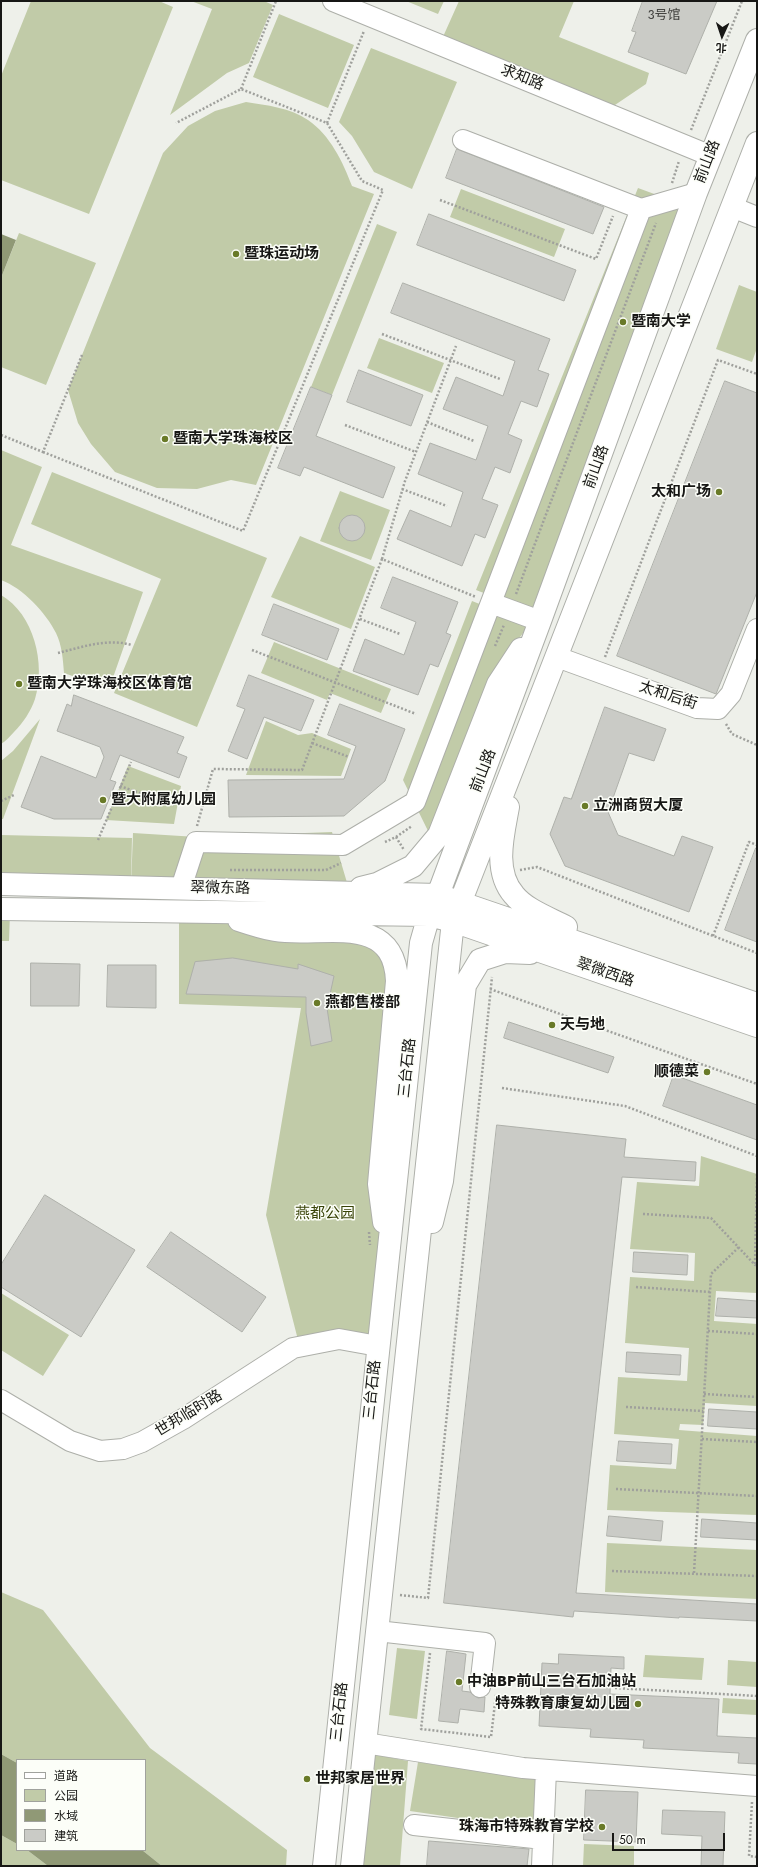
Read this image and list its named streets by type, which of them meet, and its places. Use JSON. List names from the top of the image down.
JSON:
{
  "streets": {
    "main road": [
      "前山路",
      "翠微东路",
      "翠微西路",
      "三台石路"
    ],
    "street": ["求知路", "太和后街", "世邦临时路"]
  },
  "crossings": [
    ["求知路", "前山路"],
    ["前山路", "太和后街"],
    ["前山路", "翠微东路"],
    ["前山路", "翠微西路"],
    ["前山路", "三台石路"],
    ["翠微东路", "翠微西路"],
    ["翠微东路", "三台石路"],
    ["翠微西路", "三台石路"],
    ["三台石路", "世邦临时路"]
  ],
  "parks": ["燕都公园"],
  "places": [
    "暨珠运动场",
    "暨南大学",
    "暨南大学珠海校区",
    "太和广场",
    "暨南大学珠海校区体育馆",
    "暨大附属幼儿园",
    "立洲商贸大厦",
    "燕都售楼部",
    "天与地",
    "顺德菜",
    "中油BP前山三台石加油站",
    "特殊教育康复幼儿园",
    "世邦家居世界",
    "珠海市特殊教育学校"
  ],
  "house_numbers": ["3号馆"],
  "legend": [
    "道路",
    "公园",
    "水域",
    "建筑"
  ],
  "scale_bar": "50 m",
  "north": "bottom"
}
